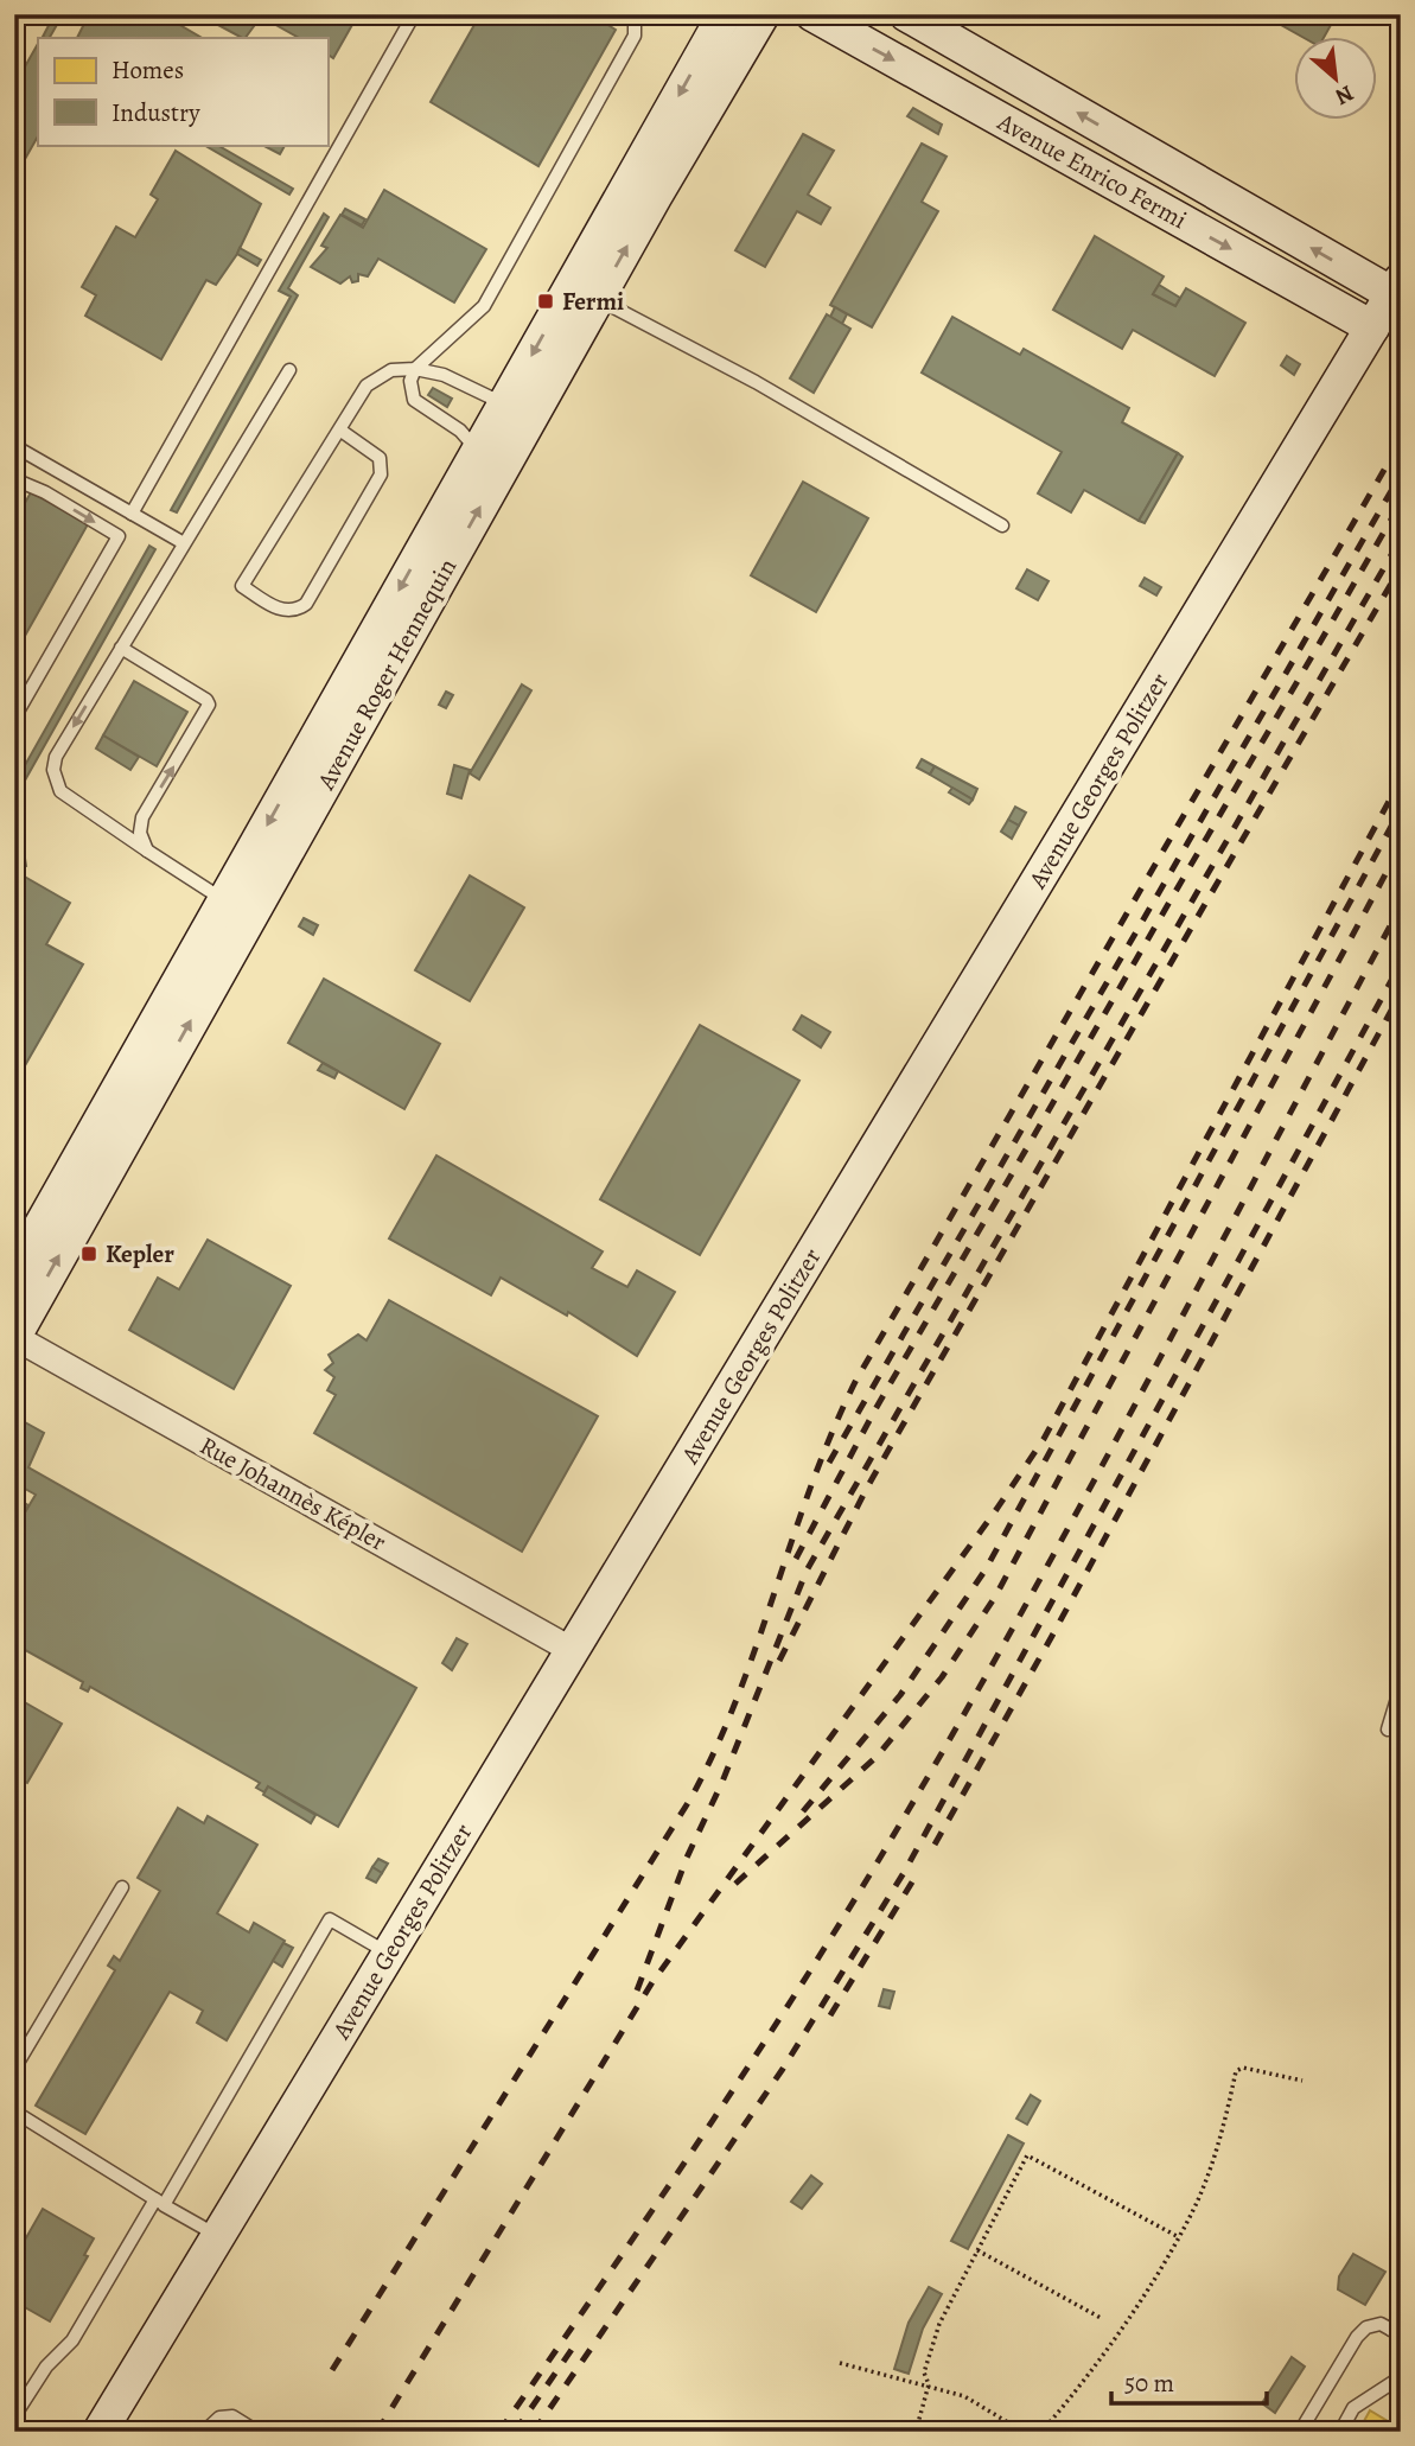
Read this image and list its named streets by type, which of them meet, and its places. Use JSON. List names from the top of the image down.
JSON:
{
  "streets": {
    "street": [
      "Avenue Enrico Fermi",
      "Avenue Roger Hennequin",
      "Avenue Georges Politzer",
      "Rue Johannès Képler"
    ]
  },
  "crossings": [
    ["Avenue Enrico Fermi", "Avenue Georges Politzer"],
    ["Avenue Roger Hennequin", "Rue Johannès Képler"],
    ["Avenue Georges Politzer", "Rue Johannès Képler"]
  ],
  "places": {
    "transit": ["Fermi", "Kepler"]
  },
  "legend": ["Homes", "Industry"],
  "scale_bar": "50 m",
  "north": "bottom right"
}
